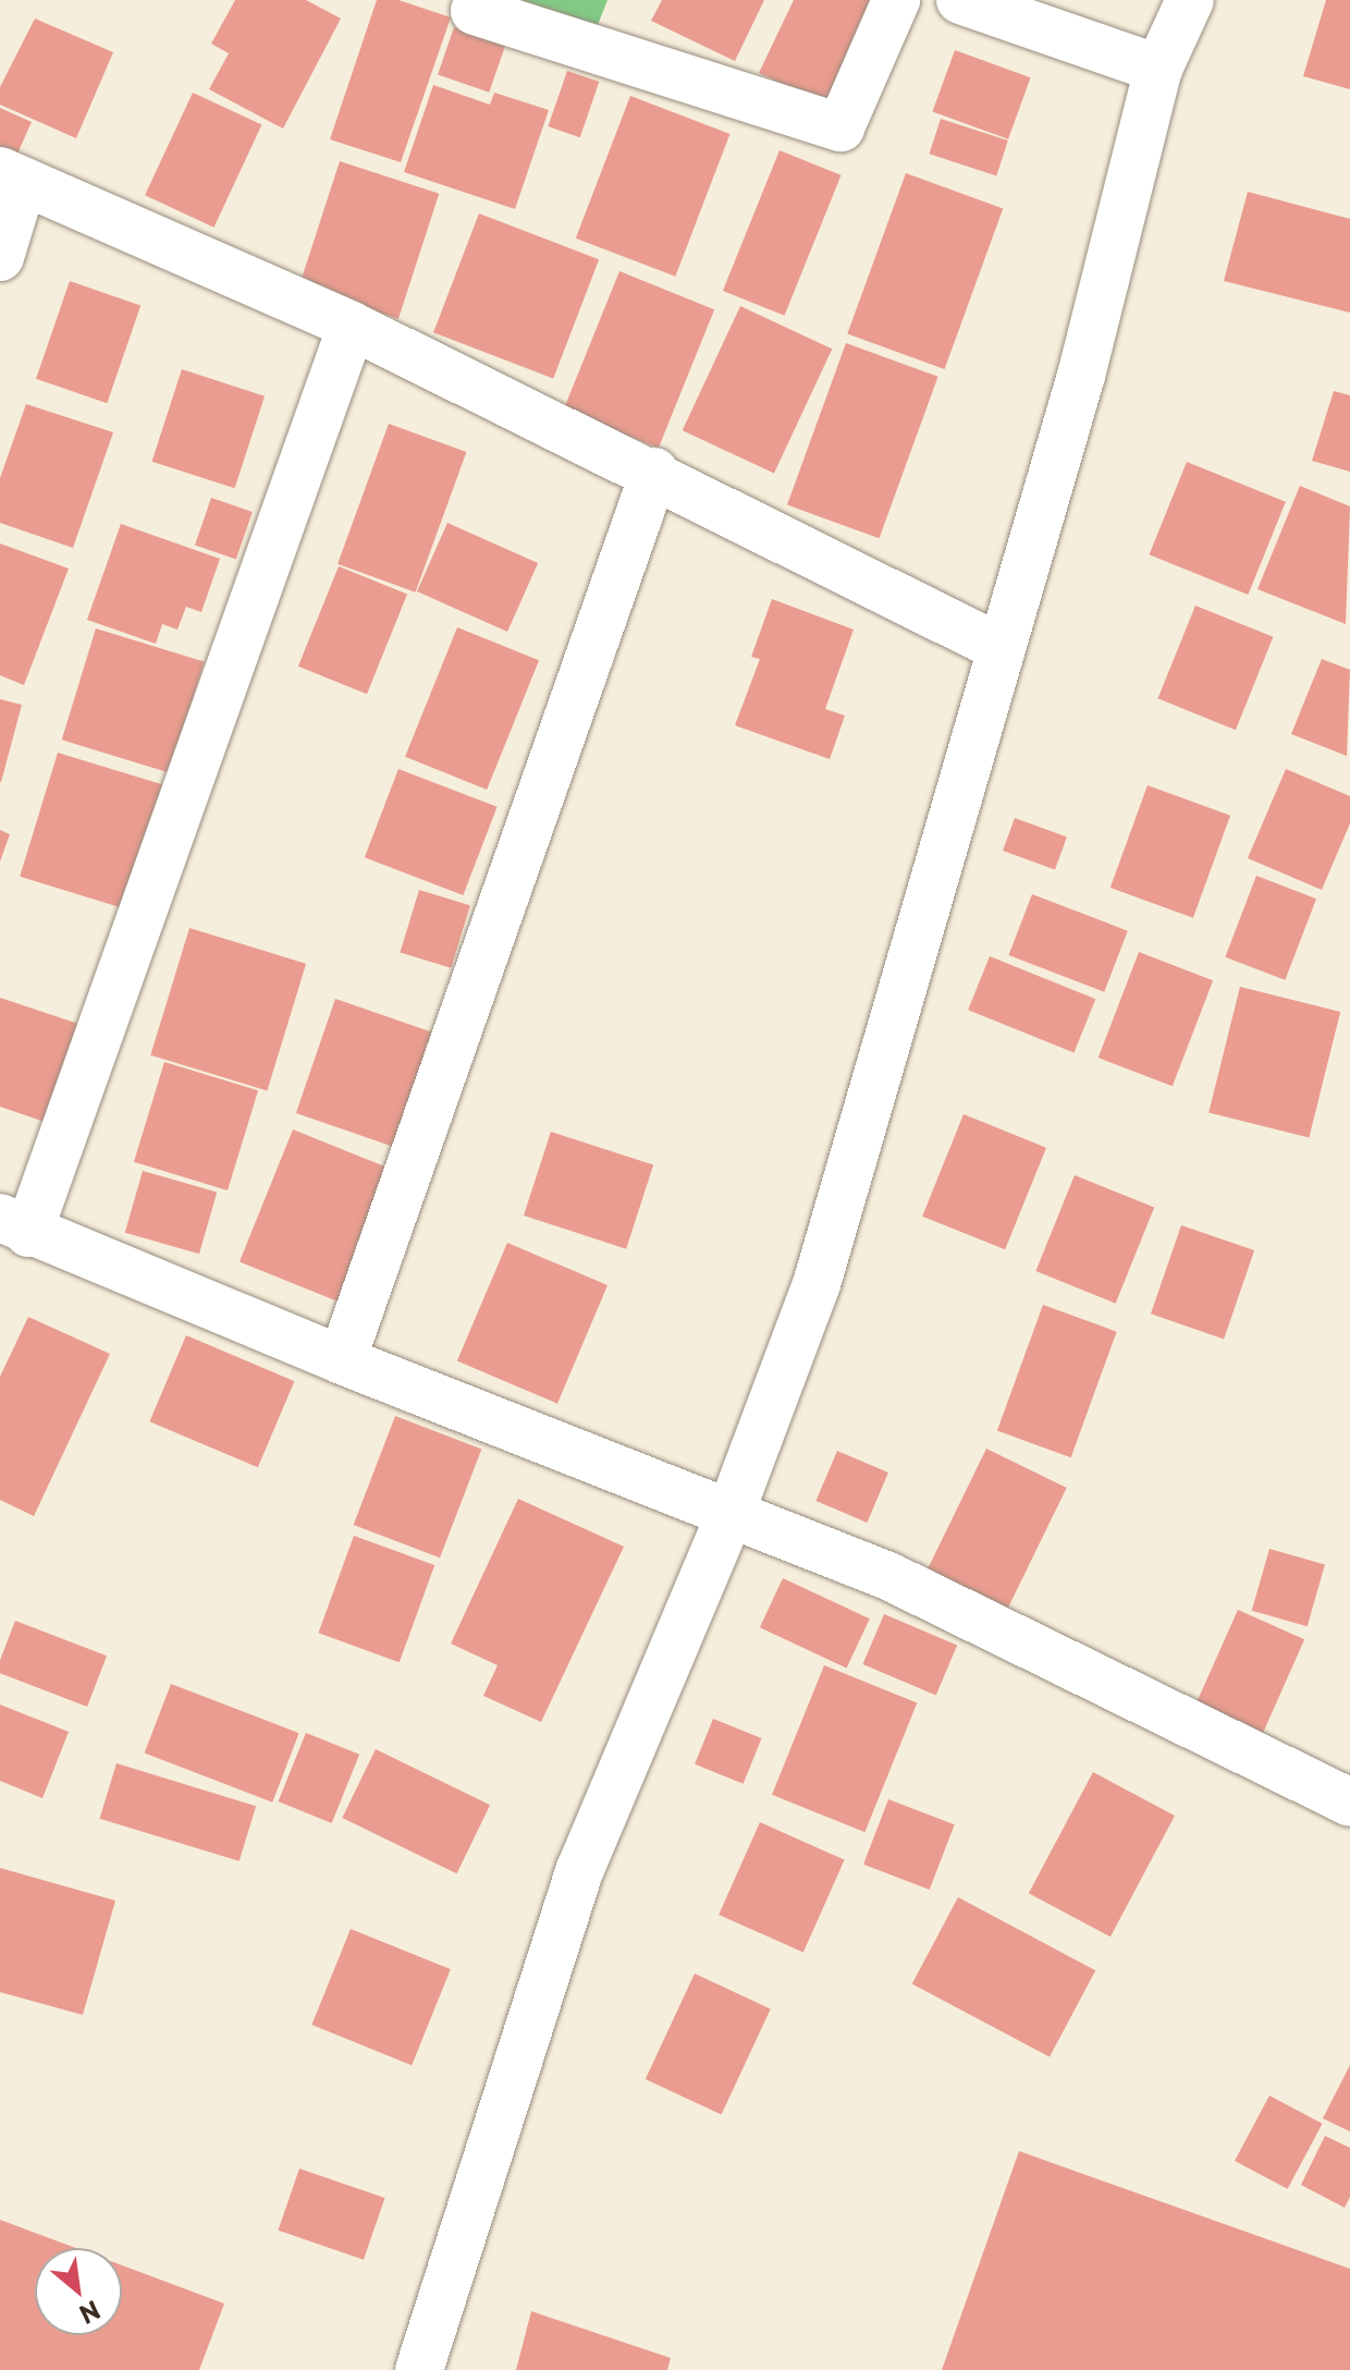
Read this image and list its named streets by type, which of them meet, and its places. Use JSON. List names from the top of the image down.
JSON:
{
  "north": "bottom right"
}
